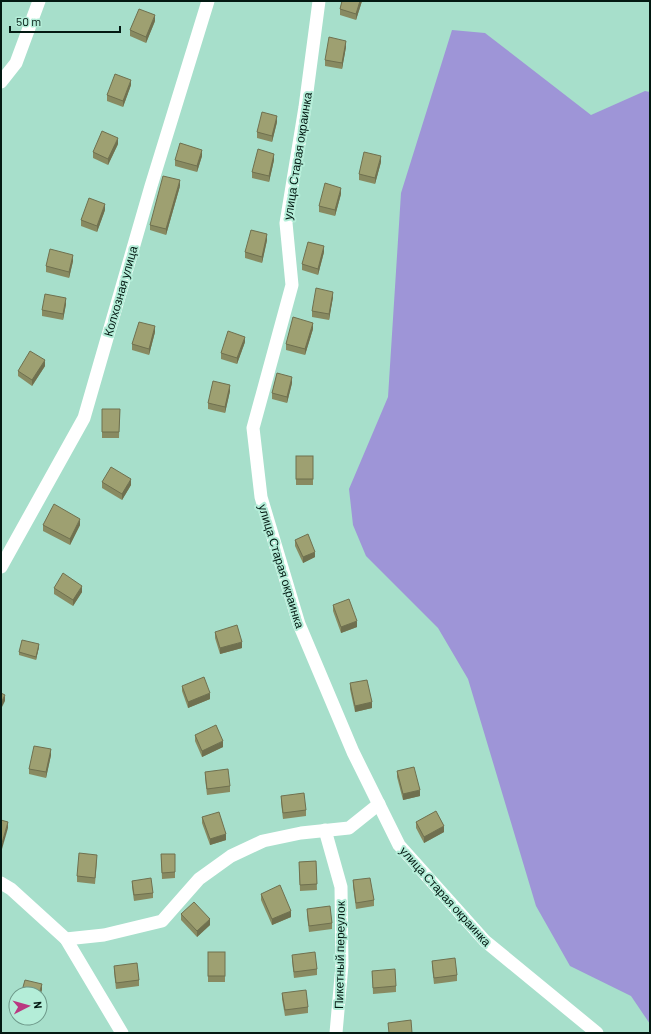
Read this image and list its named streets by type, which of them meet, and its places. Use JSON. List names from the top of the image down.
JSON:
{
  "streets": {
    "street": ["улица Старая окраинка", "Колхозная улица", "Пикетный переулок"]
  },
  "scale_bar": "50 m",
  "north": "right"
}
